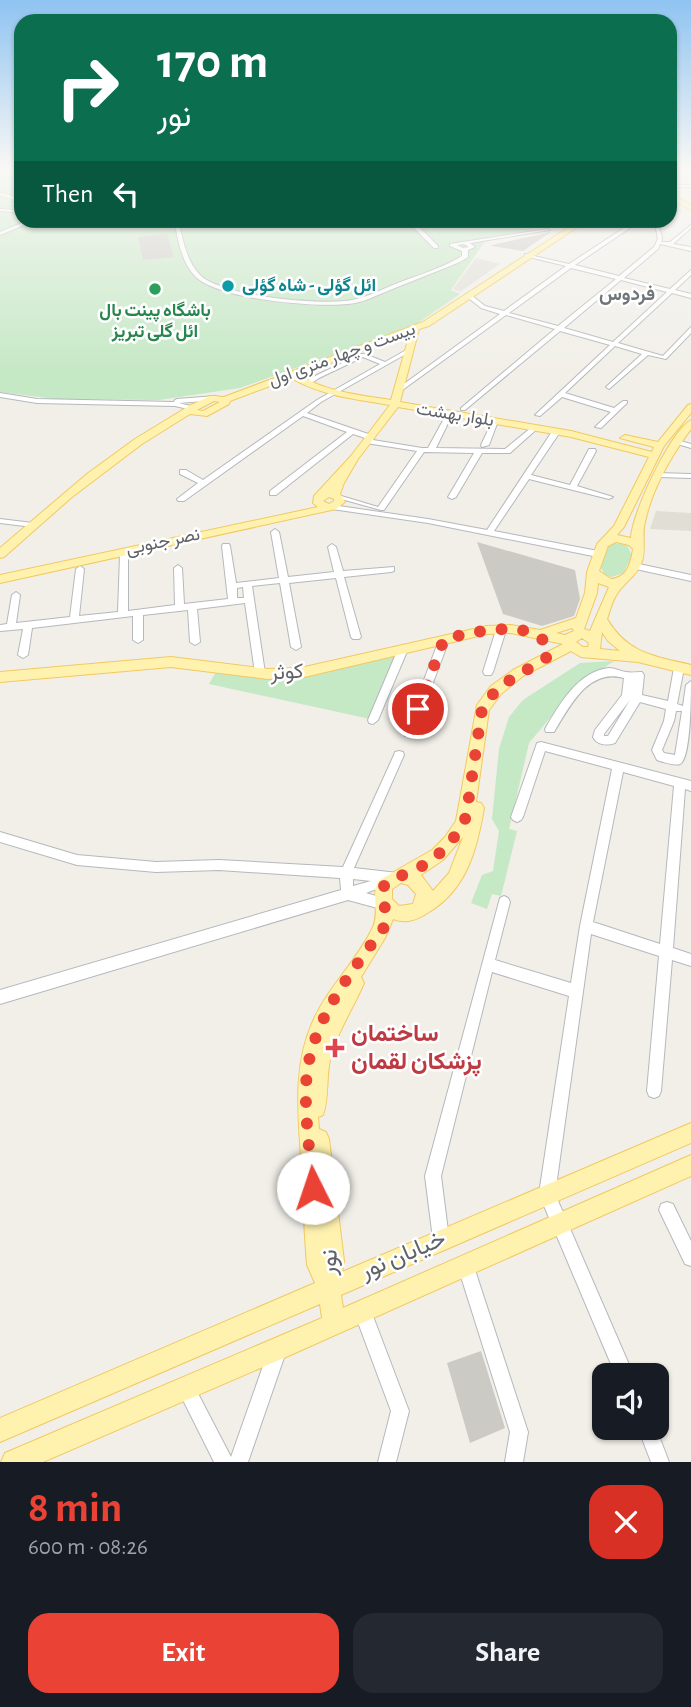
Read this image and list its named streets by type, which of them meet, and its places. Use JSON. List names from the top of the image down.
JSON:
{
  "streets": {
    "main road": [
      "بیست و چهار متری اول",
      "بلوار بهشت",
      "نصر جنوبی",
      "کوثر",
      "خیابان نور",
      "نور"
    ]
  },
  "crossings": [
    ["خیابان نور", "نور"]
  ],
  "districts": ["فردوس"],
  "places": {
    "other": ["ائل گؤلی - شاه گؤلی", "باشگاه پینت بال ائل گلی تبریز"],
    "health": ["ساختمان پزشکان لقمان"]
  },
  "page": {
    "turn": ["170 m", "نور"],
    "then": "Then",
    "heading": ["8 min", "600 m · 08:26"],
    "buttons": ["Exit", "Share"]
  }
}
